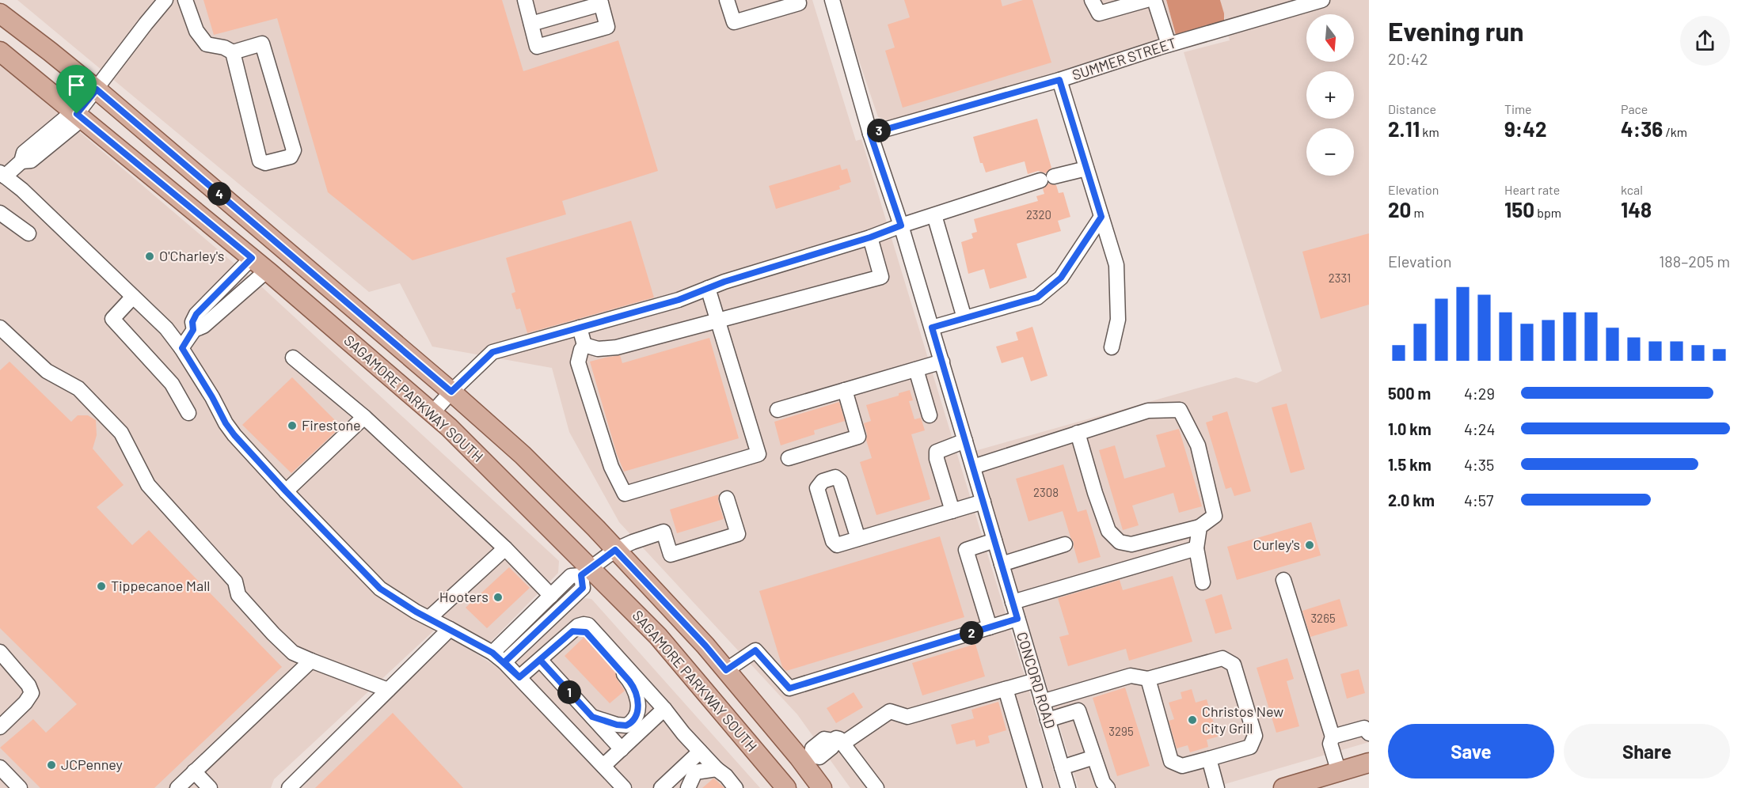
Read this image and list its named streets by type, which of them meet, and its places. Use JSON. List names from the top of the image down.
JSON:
{
  "streets": {
    "main road": ["SAGAMORE PARKWAY SOUTH"],
    "street": ["SUMMER STREET", "CONCORD ROAD"]
  },
  "crossings": [
    ["SUMMER STREET", "CONCORD ROAD"]
  ],
  "places": [
    "O'Charley's",
    "Firestone",
    "Curley's",
    "Tippecanoe Mall",
    "Hooters",
    "Christos New City Grill",
    "JCPenney"
  ],
  "house_numbers": [
    "2320",
    "2331",
    "2308",
    "3265",
    "3295"
  ],
  "north": "bottom",
  "page": {
    "heading": ["Evening run", "20:42"],
    "map_buttons": ["+", "−"],
    "stats": [
      ["Distance", "2.11 km"],
      ["Time", "9:42"],
      ["Pace", "4:36 /km"],
      ["Elevation", "20 m"],
      ["Heart rate", "150 bpm"],
      ["kcal", "148"]
    ],
    "pins": [
      "3",
      "4",
      "2",
      "1"
    ],
    "chart": ["Elevation", "188–205 m"],
    "list": [
      {
        "name": "500 m",
        "note": "4:29"
      },
      {
        "name": "1.0 km",
        "note": "4:24"
      },
      {
        "name": "1.5 km",
        "note": "4:35"
      },
      {
        "name": "2.0 km",
        "note": "4:57"
      }
    ],
    "buttons": ["Save", "Share"]
  }
}
